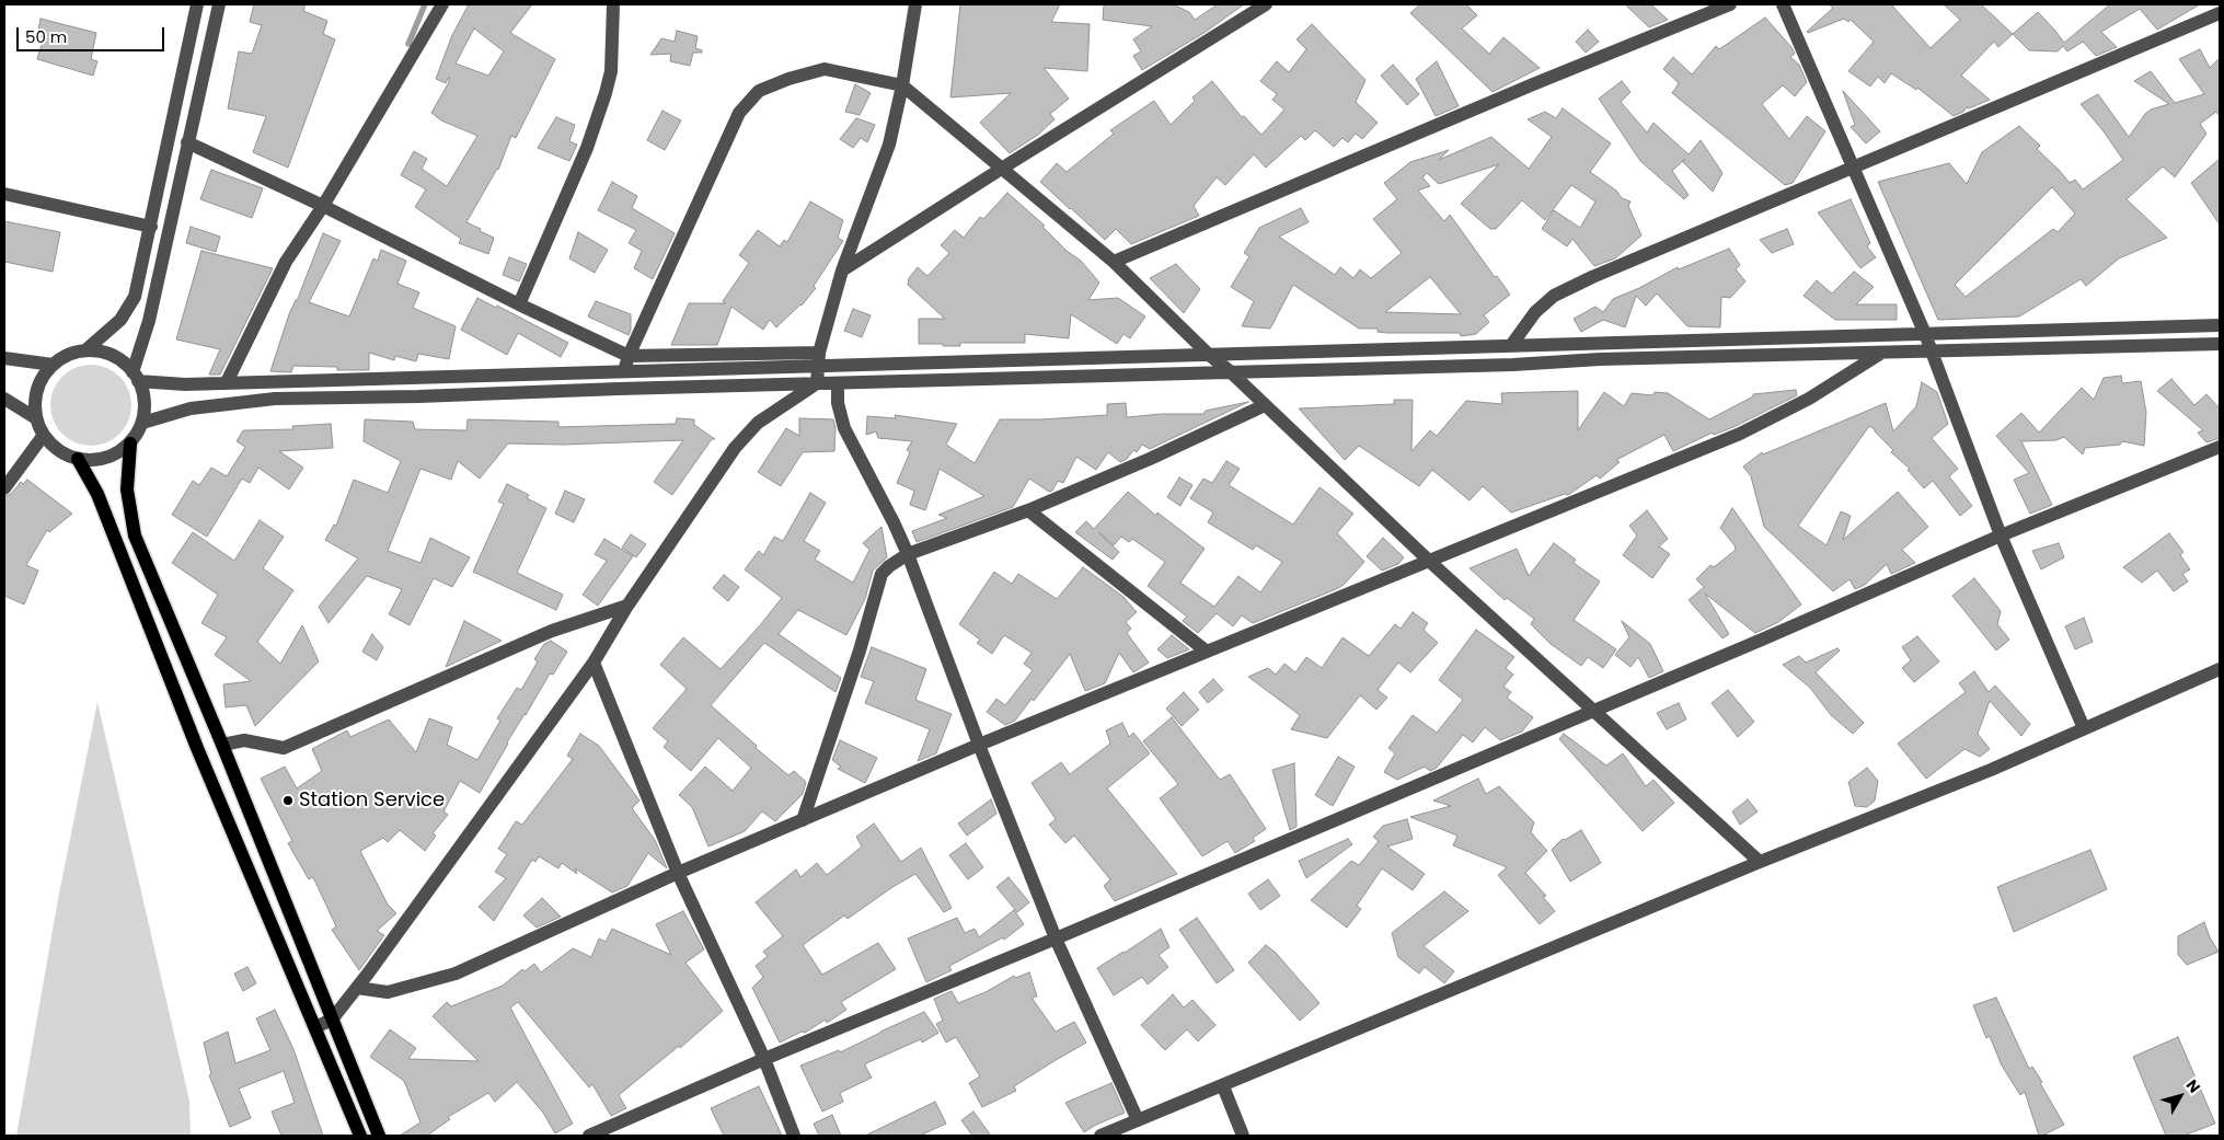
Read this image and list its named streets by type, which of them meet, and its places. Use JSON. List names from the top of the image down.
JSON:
{
  "places": ["Station Service"],
  "scale_bar": "50 m",
  "north": "top right"
}
